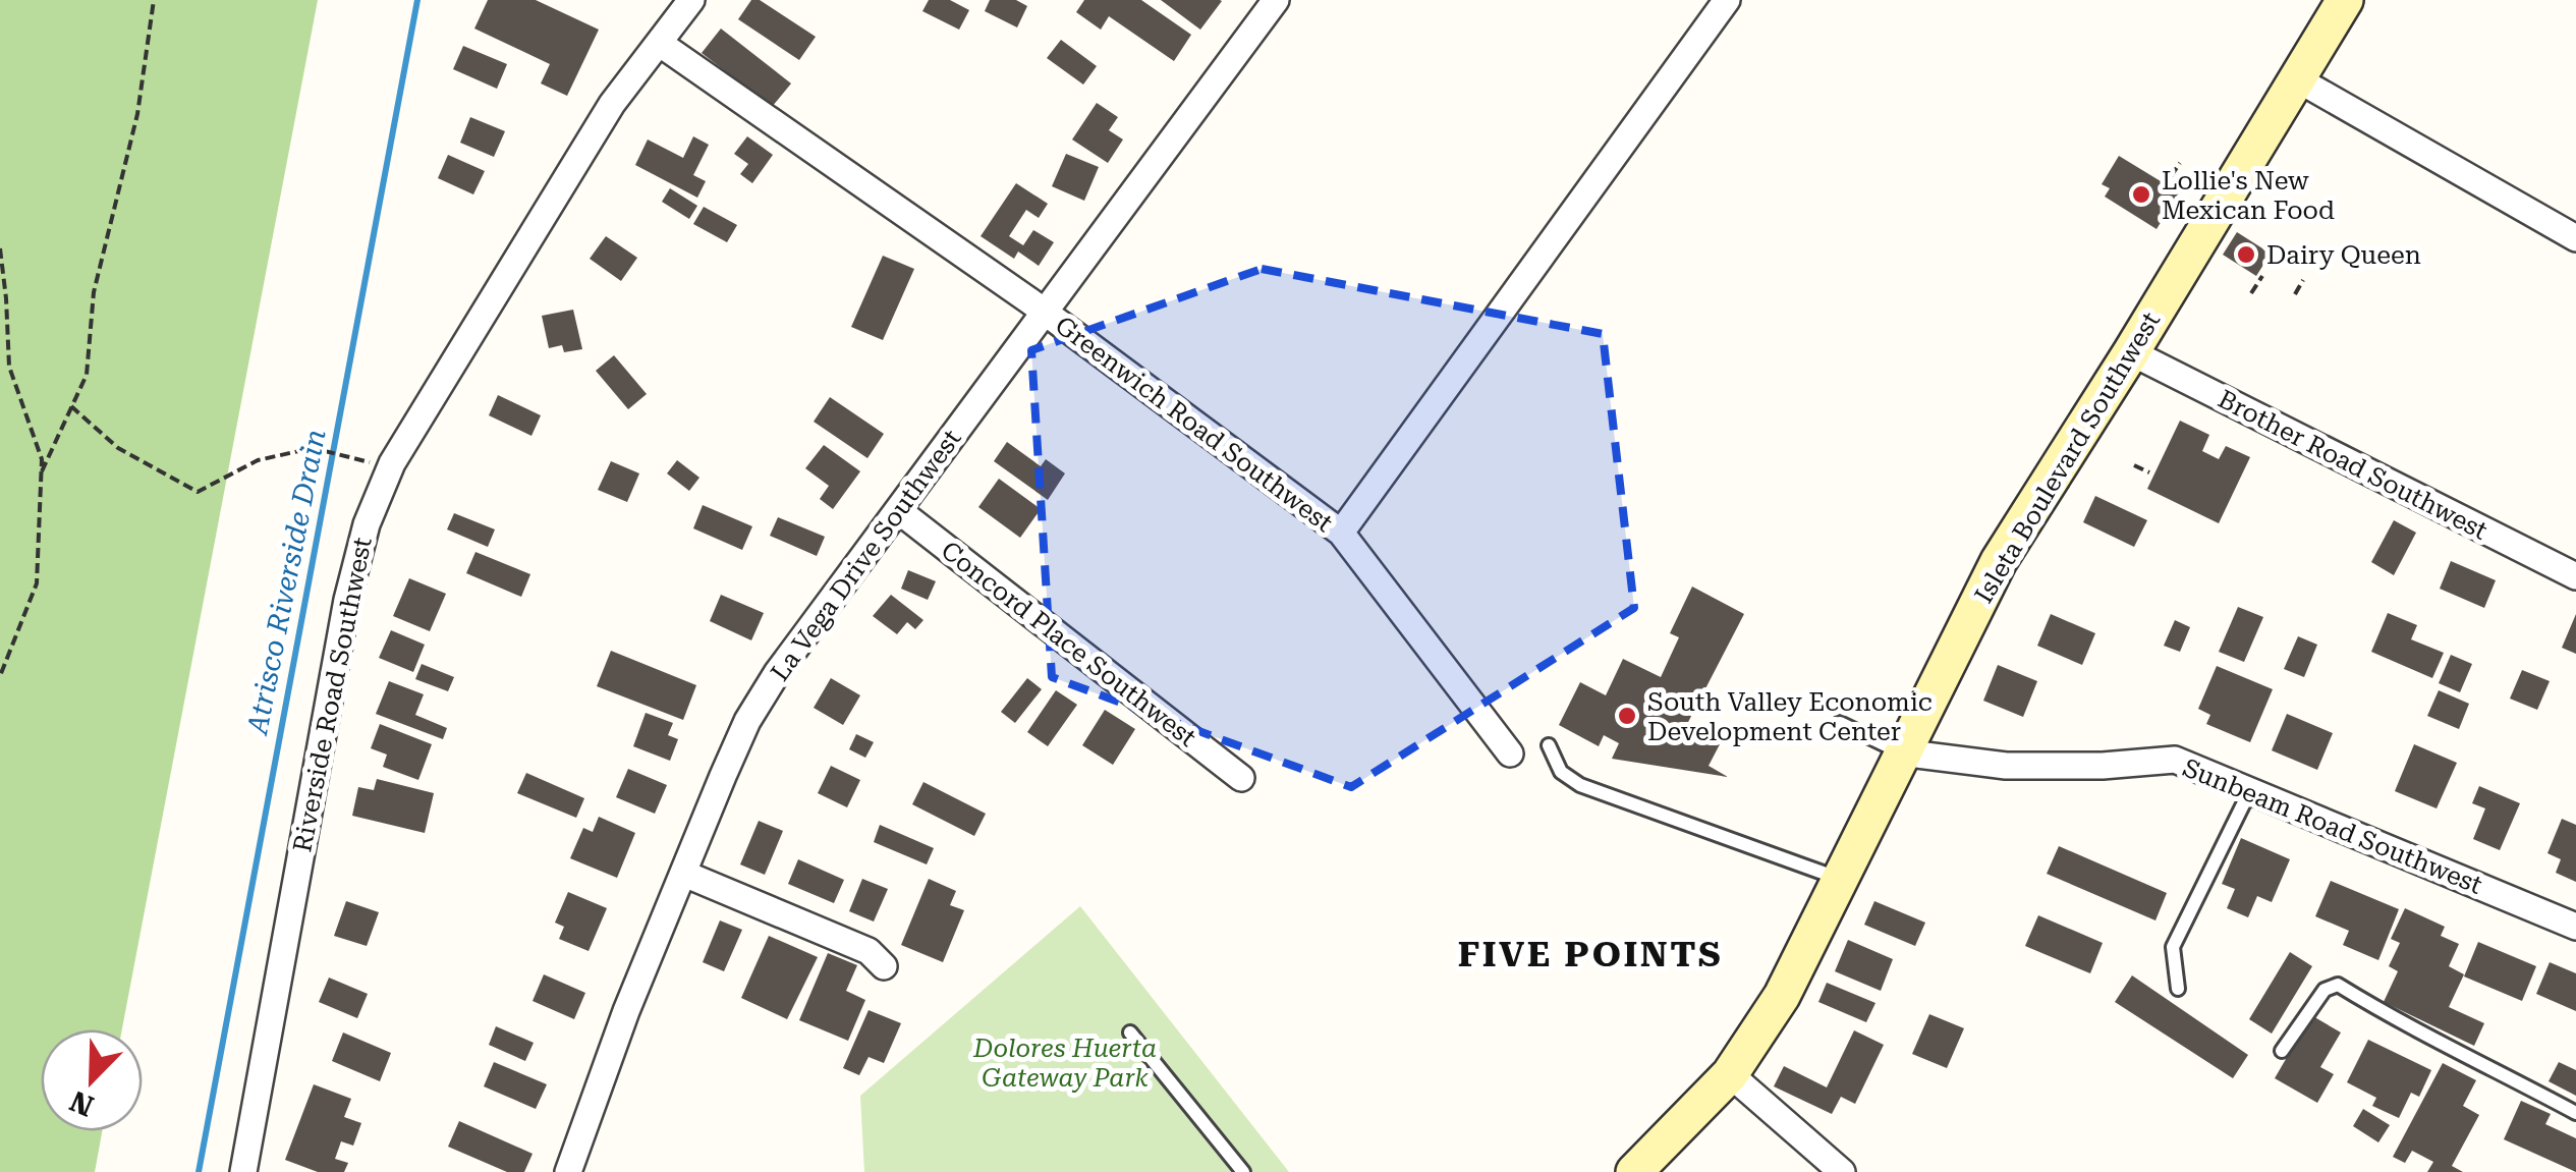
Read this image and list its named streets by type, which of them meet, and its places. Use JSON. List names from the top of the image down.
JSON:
{
  "streets": {
    "main road": ["Isleta Boulevard Southwest"],
    "street": [
      "Greenwich Road Southwest",
      "Brother Road Southwest",
      "La Vega Drive Southwest",
      "Concord Place Southwest",
      "Riverside Road Southwest",
      "Sunbeam Road Southwest"
    ]
  },
  "crossings": [
    ["Greenwich Road Southwest", "La Vega Drive Southwest"],
    ["Greenwich Road Southwest", "Riverside Road Southwest"],
    ["Isleta Boulevard Southwest", "Brother Road Southwest"],
    ["Isleta Boulevard Southwest", "Sunbeam Road Southwest"],
    ["La Vega Drive Southwest", "Concord Place Southwest"]
  ],
  "districts": ["FIVE POINTS"],
  "water": ["Atrisco Riverside Drain"],
  "parks": ["Dolores Huerta Gateway Park"],
  "places": ["Lollie's New Mexican Food", "Dairy Queen", "South Valley Economic Development Center"],
  "north": "bottom left"
}
